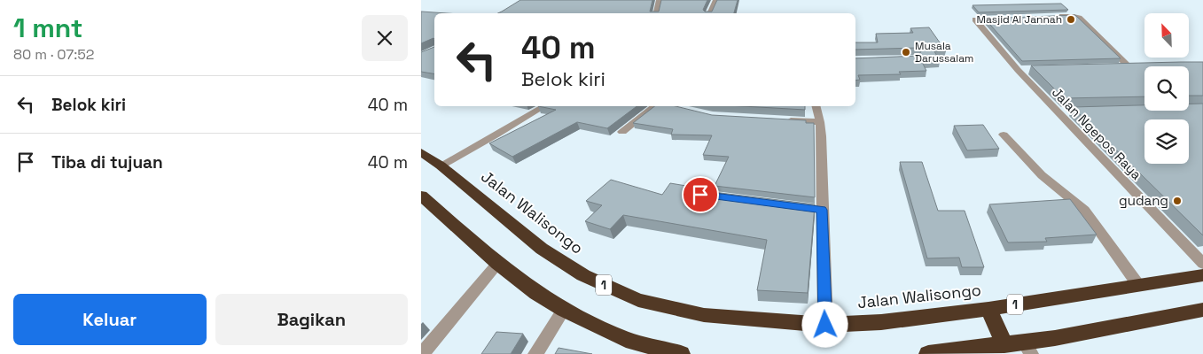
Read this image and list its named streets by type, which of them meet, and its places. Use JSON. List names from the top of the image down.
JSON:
{
  "streets": {
    "highway": ["Jalan Walisongo", "1"],
    "street": ["Jalan Ngepos Raya"]
  },
  "places": ["Masjid Al Jannah", "Musala Darussalam", "gudang"],
  "north": "top left",
  "page": {
    "heading": ["1 mnt", "80 m · 07:52"],
    "turn": ["40 m", "Belok kiri"],
    "list": [
      {
        "name": "Belok kiri",
        "value": "40 m"
      },
      {
        "name": "Tiba di tujuan",
        "value": "40 m"
      }
    ],
    "buttons": ["Keluar", "Bagikan"]
  }
}
